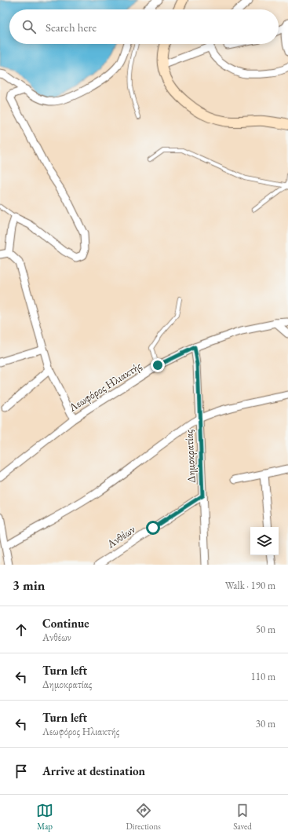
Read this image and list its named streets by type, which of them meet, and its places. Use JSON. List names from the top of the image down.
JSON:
{
  "streets": {
    "street": ["Λεωφόρος Ηλιακτής", "Δημοκρατίας", "Ανθέων"]
  },
  "crossings": [
    ["Λεωφόρος Ηλιακτής", "Δημοκρατίας"],
    ["Δημοκρατίας", "Ανθέων"]
  ],
  "page": {
    "search": "Search here",
    "heading": ["3 min", "Walk · 190 m"],
    "list": [
      ["Continue", "Ανθέων", "50 m"],
      ["Turn left", "Δημοκρατίας", "110 m"],
      ["Turn left", "Λεωφόρος Ηλιακτής", "30 m"],
      "Arrive at destination"
    ],
    "nav": ["Map", "Directions", "Saved"]
  }
}
